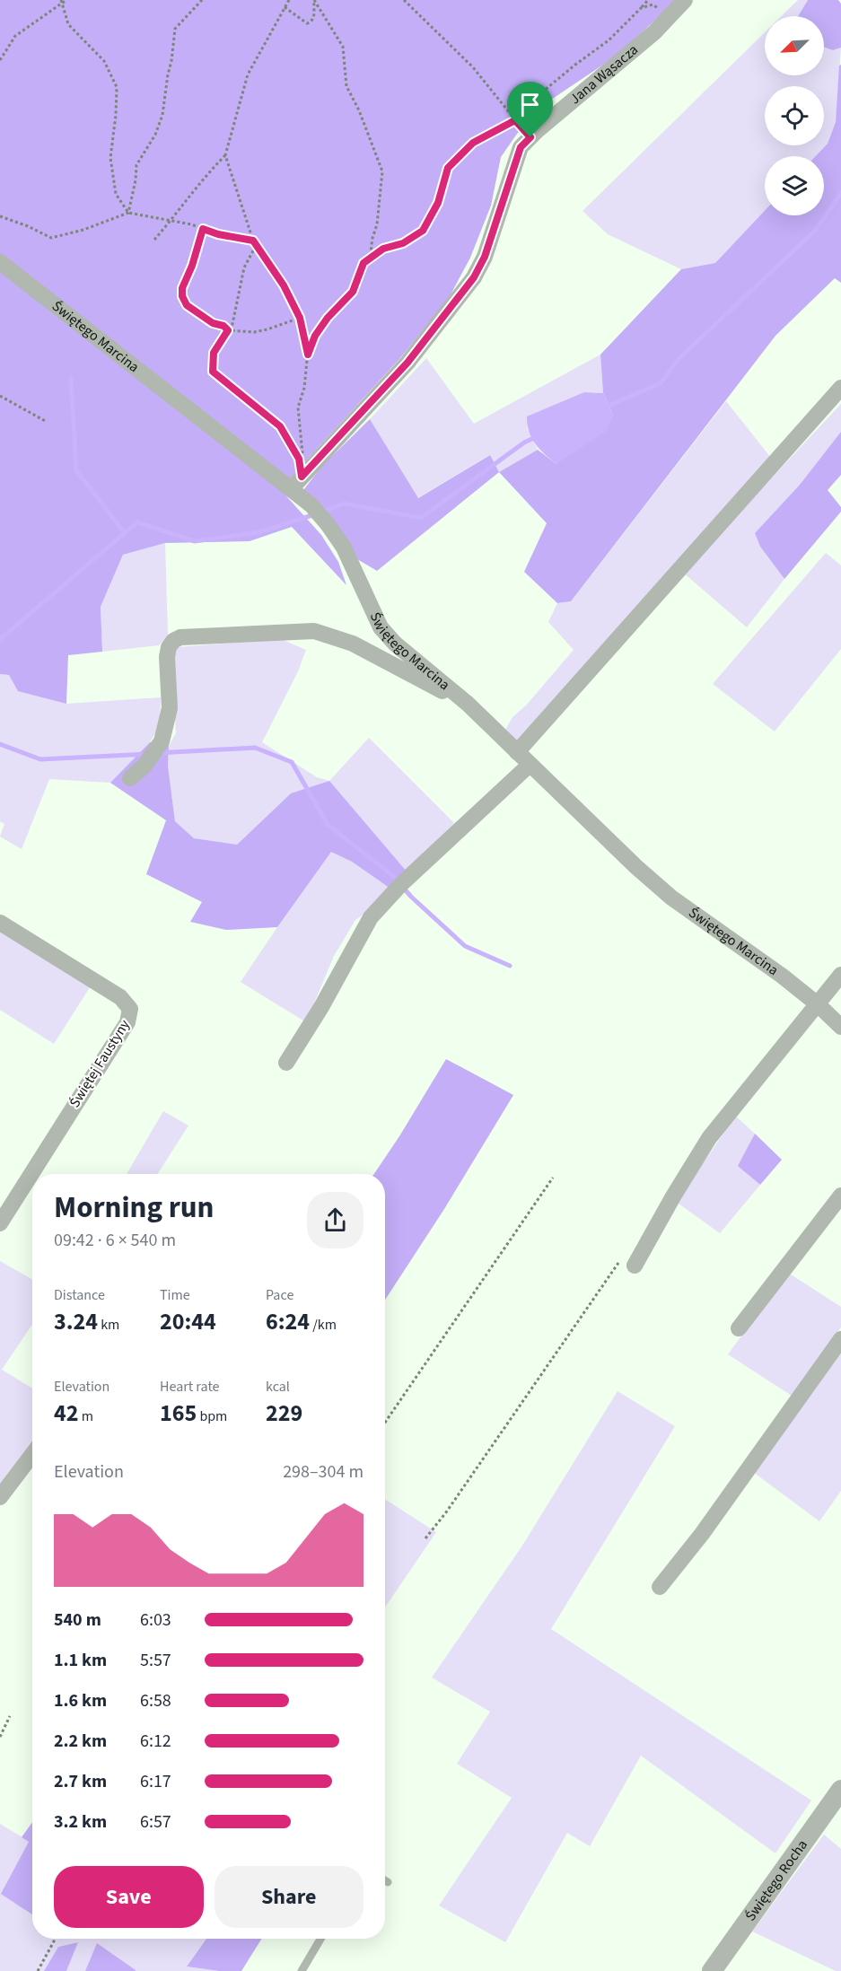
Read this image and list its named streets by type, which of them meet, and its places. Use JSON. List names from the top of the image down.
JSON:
{
  "streets": {
    "street": [
      "Jana Wąsacza",
      "Świętego Marcina",
      "Świętej Faustyny",
      "Świętego Rocha"
    ]
  },
  "crossings": [
    ["Jana Wąsacza", "Świętego Marcina"]
  ],
  "north": "bottom left",
  "page": {
    "heading": ["Morning run", "09:42 · 6 × 540 m"],
    "stats": [
      ["Distance", "3.24 km"],
      ["Time", "20:44"],
      ["Pace", "6:24 /km"],
      ["Elevation", "42 m"],
      ["Heart rate", "165 bpm"],
      ["kcal", "229"]
    ],
    "chart": ["Elevation", "298–304 m"],
    "list": [
      {
        "name": "540 m",
        "note": "6:03"
      },
      {
        "name": "1.1 km",
        "note": "5:57"
      },
      {
        "name": "1.6 km",
        "note": "6:58"
      },
      {
        "name": "2.2 km",
        "note": "6:12"
      },
      {
        "name": "2.7 km",
        "note": "6:17"
      },
      {
        "name": "3.2 km",
        "note": "6:57"
      }
    ],
    "buttons": ["Save", "Share"]
  }
}
